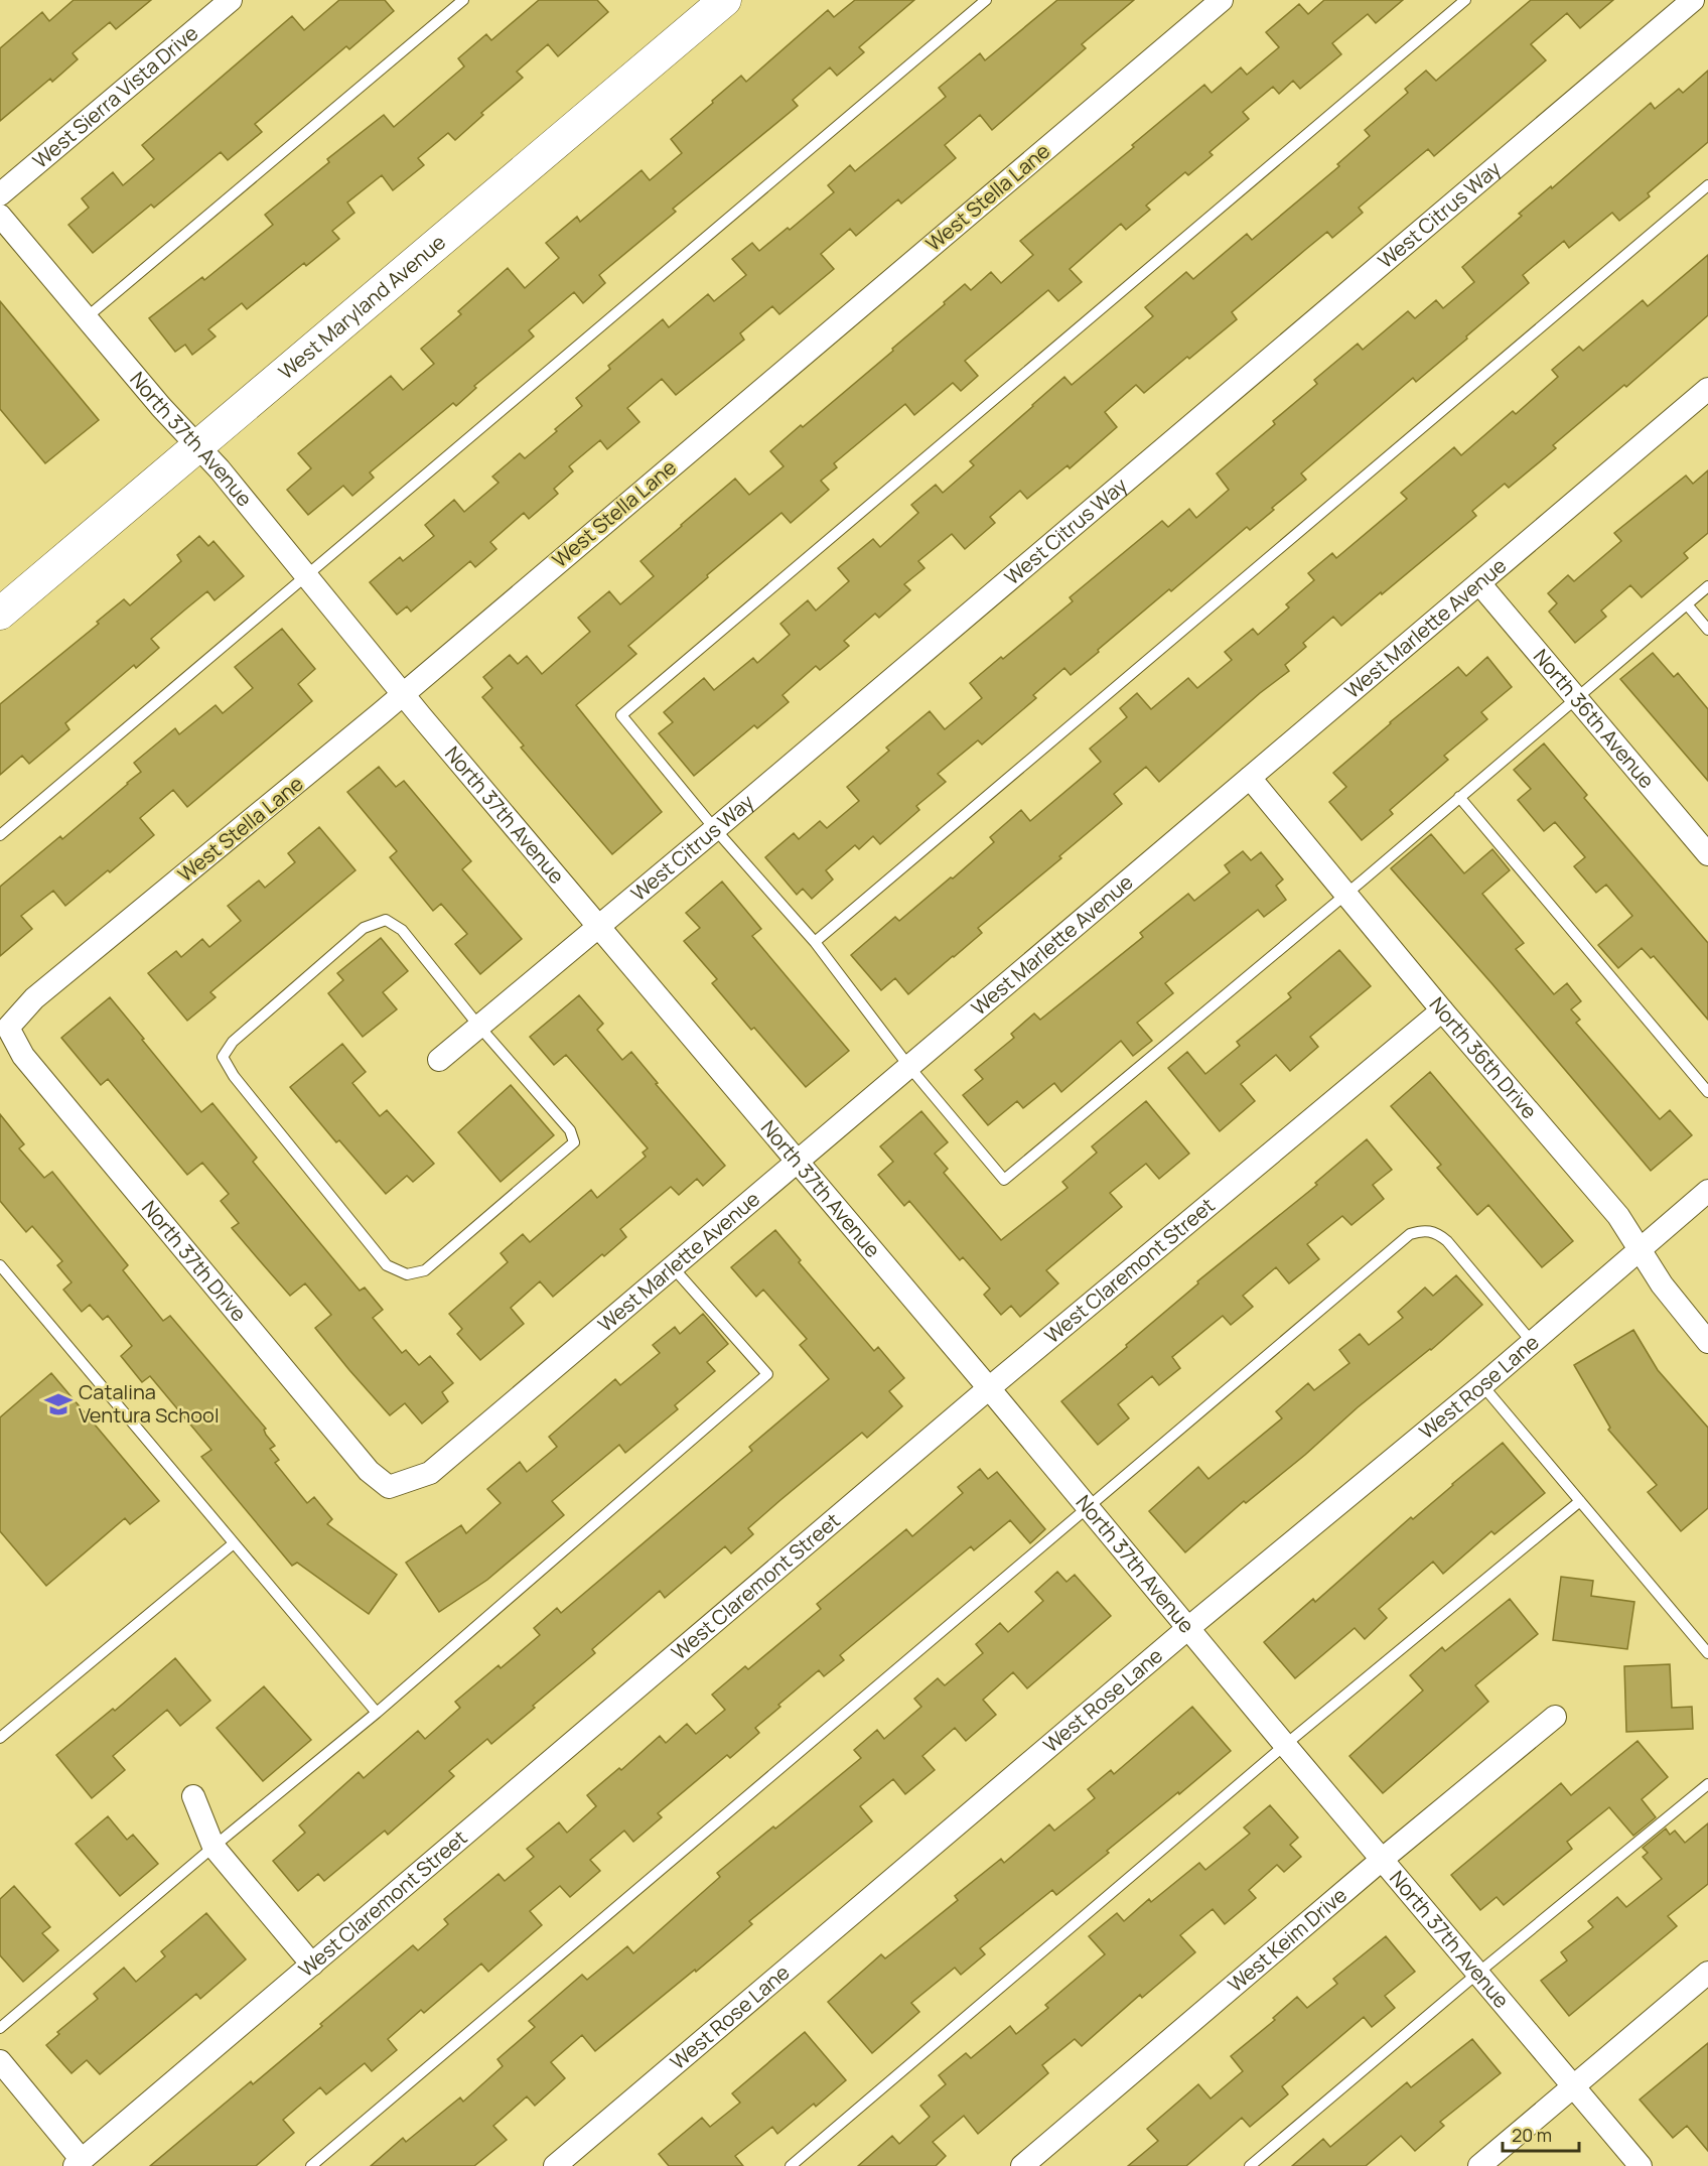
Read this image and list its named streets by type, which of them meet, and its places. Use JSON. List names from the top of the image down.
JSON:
{
  "streets": {
    "street": [
      "West Sierra Vista Drive",
      "West Stella Lane",
      "West Citrus Way",
      "West Maryland Avenue",
      "North 37th Avenue",
      "West Marlette Avenue",
      "North 36th Avenue",
      "North 36th Drive",
      "North 37th Drive",
      "West Claremont Street",
      "West Rose Lane",
      "West Keim Drive"
    ]
  },
  "crossings": [
    ["West Stella Lane", "North 37th Avenue"],
    ["West Stella Lane", "North 37th Drive"],
    ["West Citrus Way", "North 37th Avenue"],
    ["West Maryland Avenue", "North 37th Avenue"],
    ["North 37th Avenue", "West Marlette Avenue"],
    ["North 37th Avenue", "West Claremont Street"],
    ["North 37th Avenue", "West Rose Lane"],
    ["North 37th Avenue", "West Keim Drive"],
    ["West Marlette Avenue", "North 36th Avenue"],
    ["West Marlette Avenue", "North 36th Drive"],
    ["West Marlette Avenue", "North 37th Drive"],
    ["North 36th Drive", "West Claremont Street"],
    ["North 36th Drive", "West Rose Lane"]
  ],
  "places": {
    "school or university": ["Catalina Ventura School"]
  },
  "scale_bar": "20 m"
}
